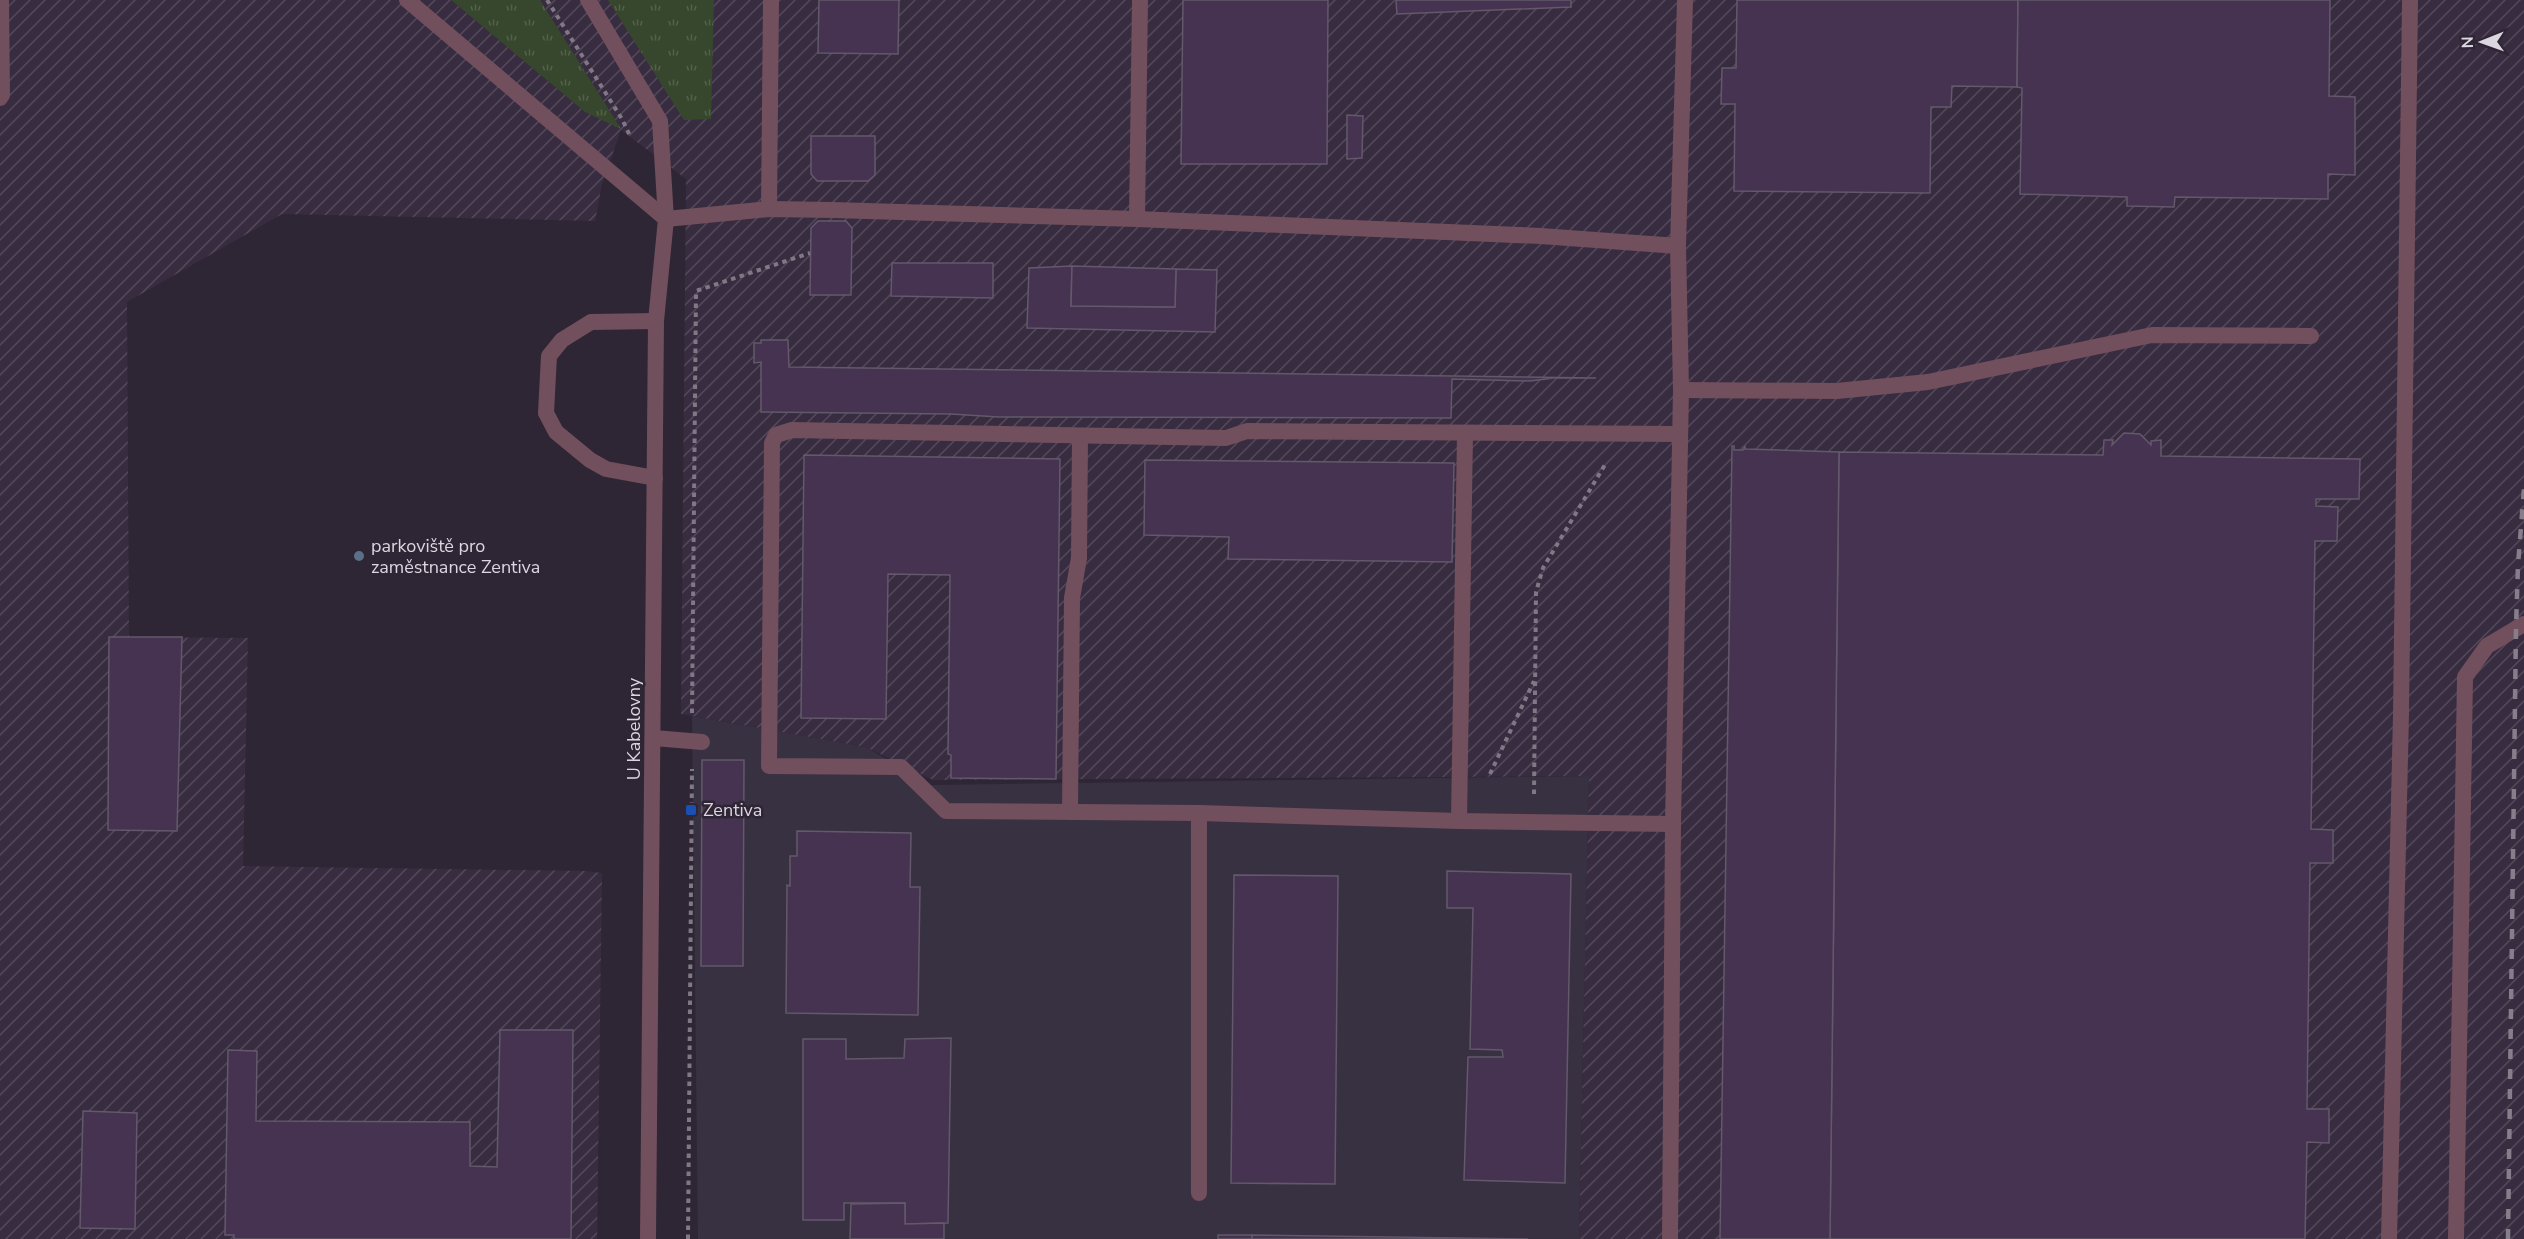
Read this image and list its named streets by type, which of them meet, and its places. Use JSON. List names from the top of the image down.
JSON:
{
  "streets": {
    "street": ["U Kabelovny"]
  },
  "places": {
    "other": ["parkoviště pro zaměstnance Zentiva"],
    "transit": ["Zentiva"]
  },
  "north": "left"
}
